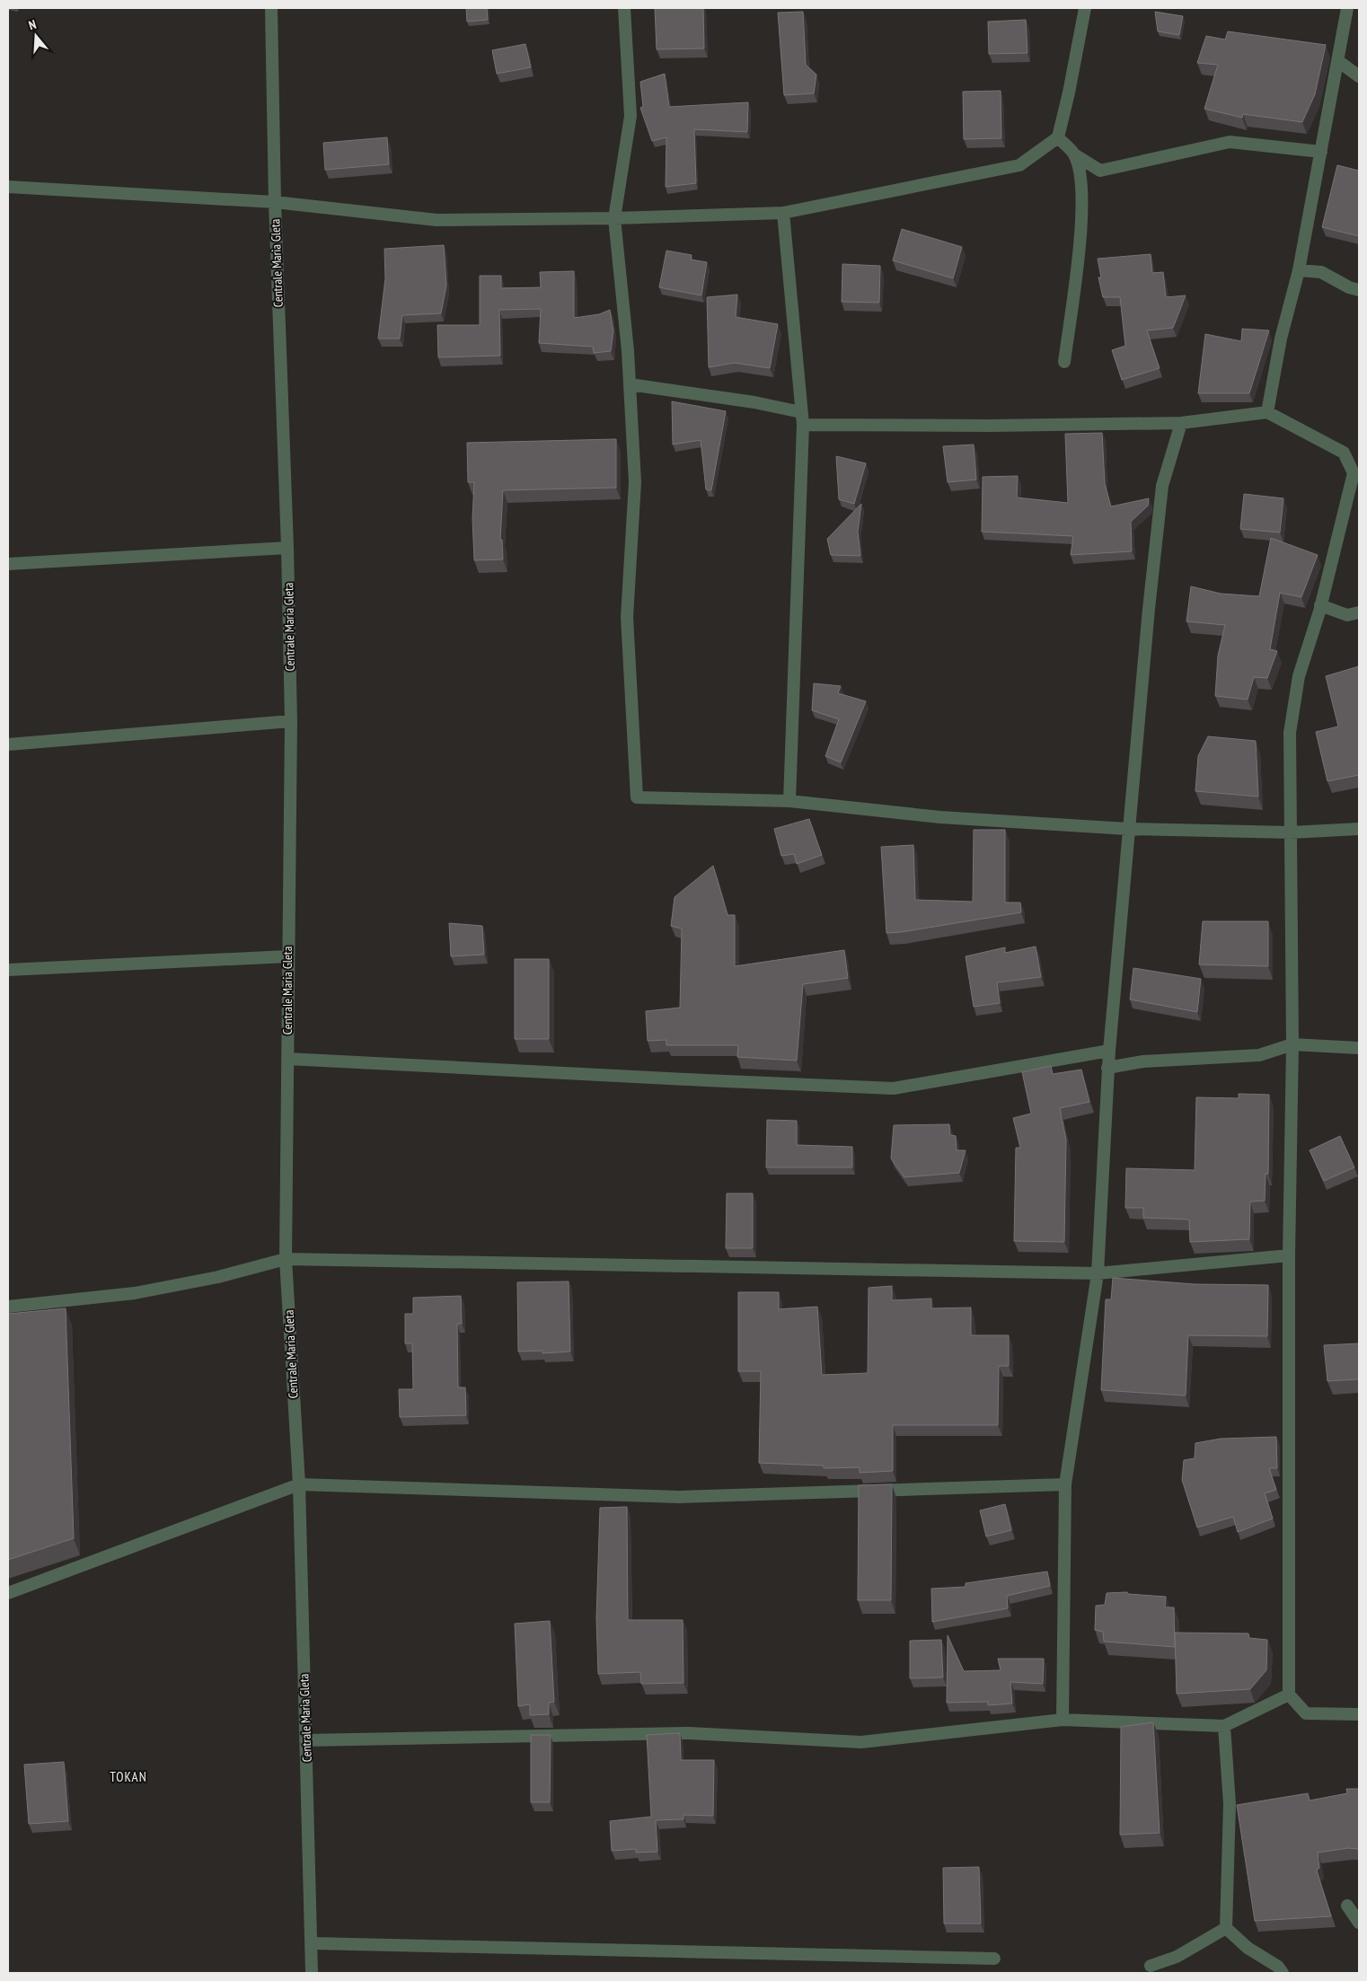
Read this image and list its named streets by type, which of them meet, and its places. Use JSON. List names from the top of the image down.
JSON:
{
  "streets": {
    "street": ["Centrale Maria Gleta"]
  },
  "districts": ["TOKAN"],
  "north": "top"
}
